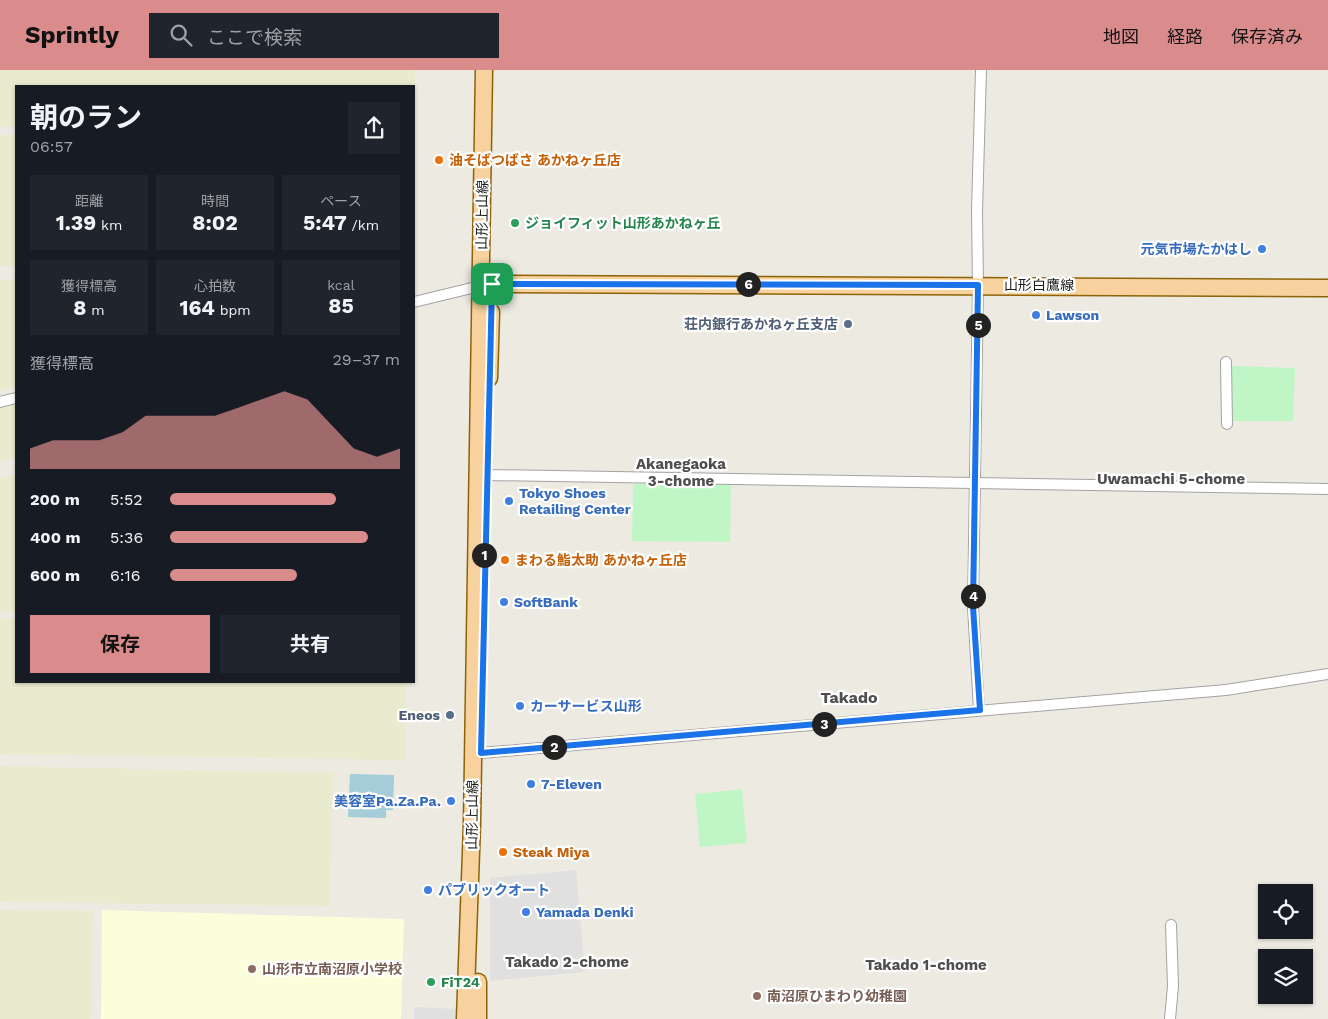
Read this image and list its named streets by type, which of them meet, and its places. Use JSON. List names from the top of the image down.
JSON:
{
  "streets": {
    "main road": ["山形上山線", "山形白鷹線"]
  },
  "crossings": [
    ["山形上山線", "山形白鷹線"]
  ],
  "districts": [
    "Akanegaoka 3-chome",
    "Uwamachi 5-chome",
    "Takado",
    "Takado 2-chome",
    "Takado 1-chome"
  ],
  "places": [
    "油そばつばさ あかねヶ丘店",
    "ジョイフィット山形あかねヶ丘",
    "元気市場たかはし",
    "Lawson",
    "荘内銀行あかねヶ丘支店",
    "Tokyo Shoes Retailing Center",
    "まわる鮨太助 あかねヶ丘店",
    "SoftBank",
    "カーサービス山形",
    "Eneos",
    "7-Eleven",
    "美容室Pa.Za.Pa.",
    "Steak Miya",
    "パブリックオート",
    "Yamada Denki",
    "山形市立南沼原小学校",
    "FiT24",
    "南沼原ひまわり幼稚園"
  ],
  "page": {
    "header": "Sprintly",
    "search": "ここで検索",
    "nav": ["地図", "経路", "保存済み"],
    "heading": ["朝のラン", "06:57"],
    "stats": [
      ["距離", "1.39 km"],
      ["時間", "8:02"],
      ["ペース", "5:47 /km"],
      ["獲得標高", "8 m"],
      ["心拍数", "164 bpm"],
      ["kcal", "85"]
    ],
    "pins": [
      "6",
      "5",
      "1",
      "4",
      "3",
      "2"
    ],
    "chart": ["獲得標高", "29–37 m"],
    "list": [
      {
        "name": "200 m",
        "note": "5:52"
      },
      {
        "name": "400 m",
        "note": "5:36"
      },
      {
        "name": "600 m",
        "note": "6:16"
      }
    ],
    "buttons": ["保存", "共有"]
  }
}
